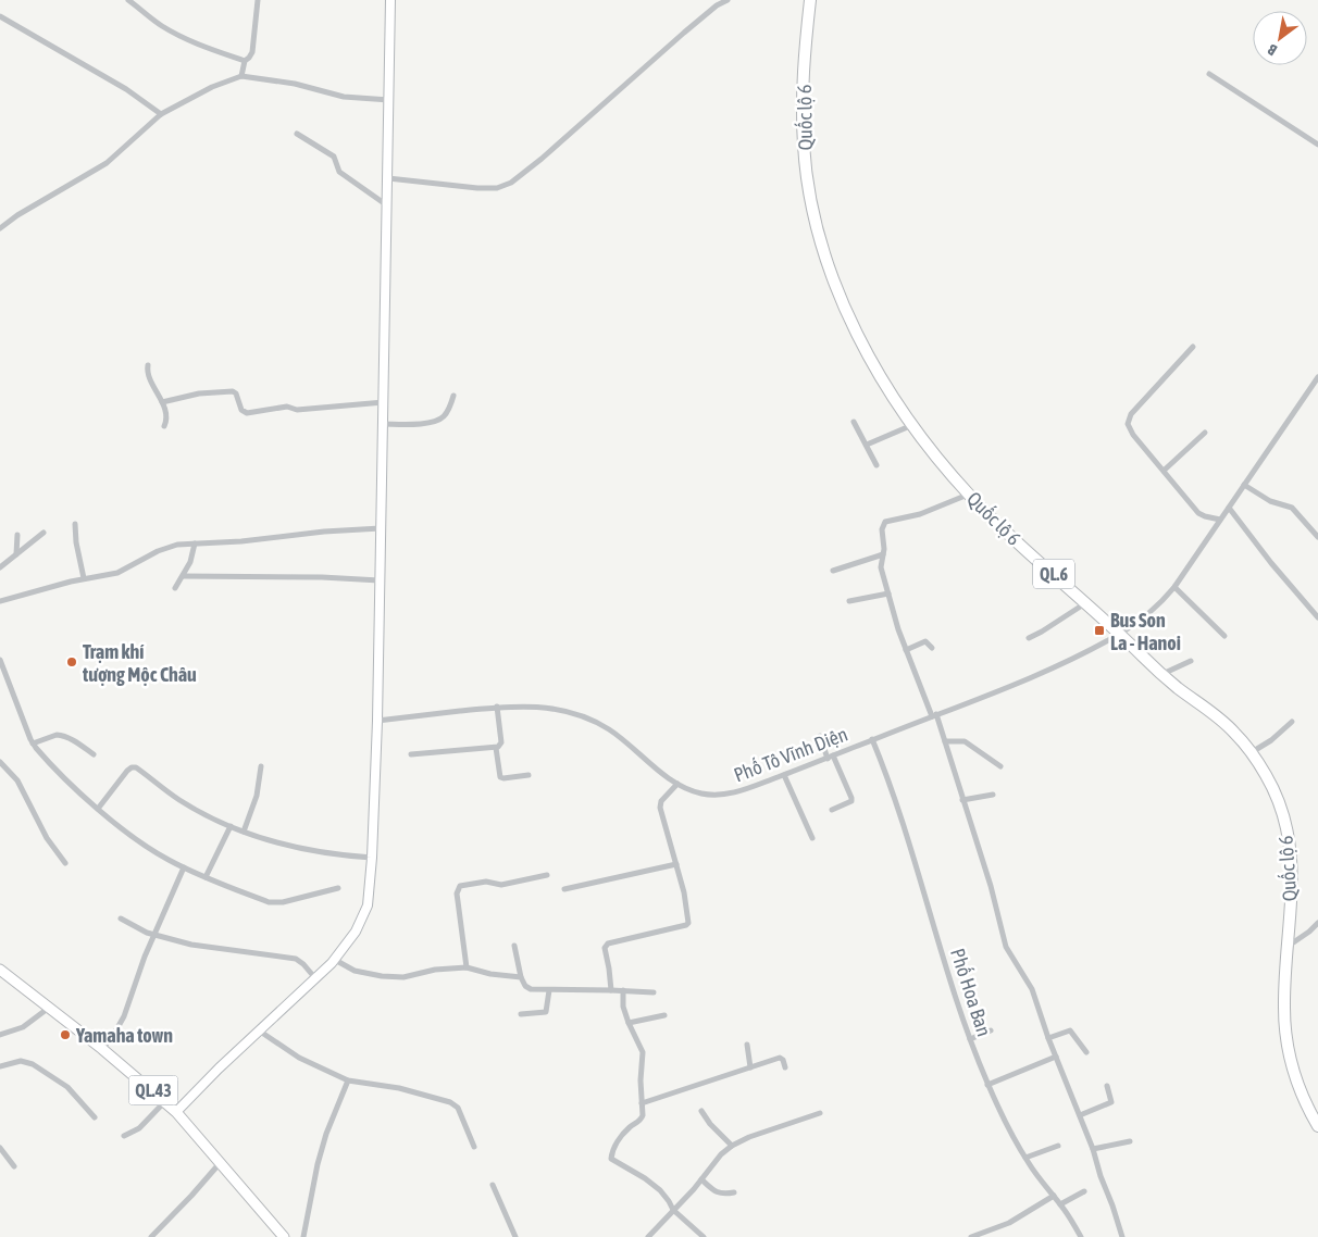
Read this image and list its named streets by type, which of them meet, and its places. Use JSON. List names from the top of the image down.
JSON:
{
  "streets": {
    "highway": ["Quốc lộ 6", "QL.6"],
    "main road": ["QL.43"],
    "street": ["Phố Tô Vĩnh Diện", "Phố Hoa Ban"]
  },
  "crossings": [
    ["Quốc lộ 6", "Phố Tô Vĩnh Diện"],
    ["Phố Tô Vĩnh Diện", "Phố Hoa Ban"]
  ],
  "places": {
    "transit": ["Bus Son La - Hanoi"],
    "other": ["Trạm khí tượng Mộc Châu", "Yamaha town"]
  },
  "north": "bottom left"
}
